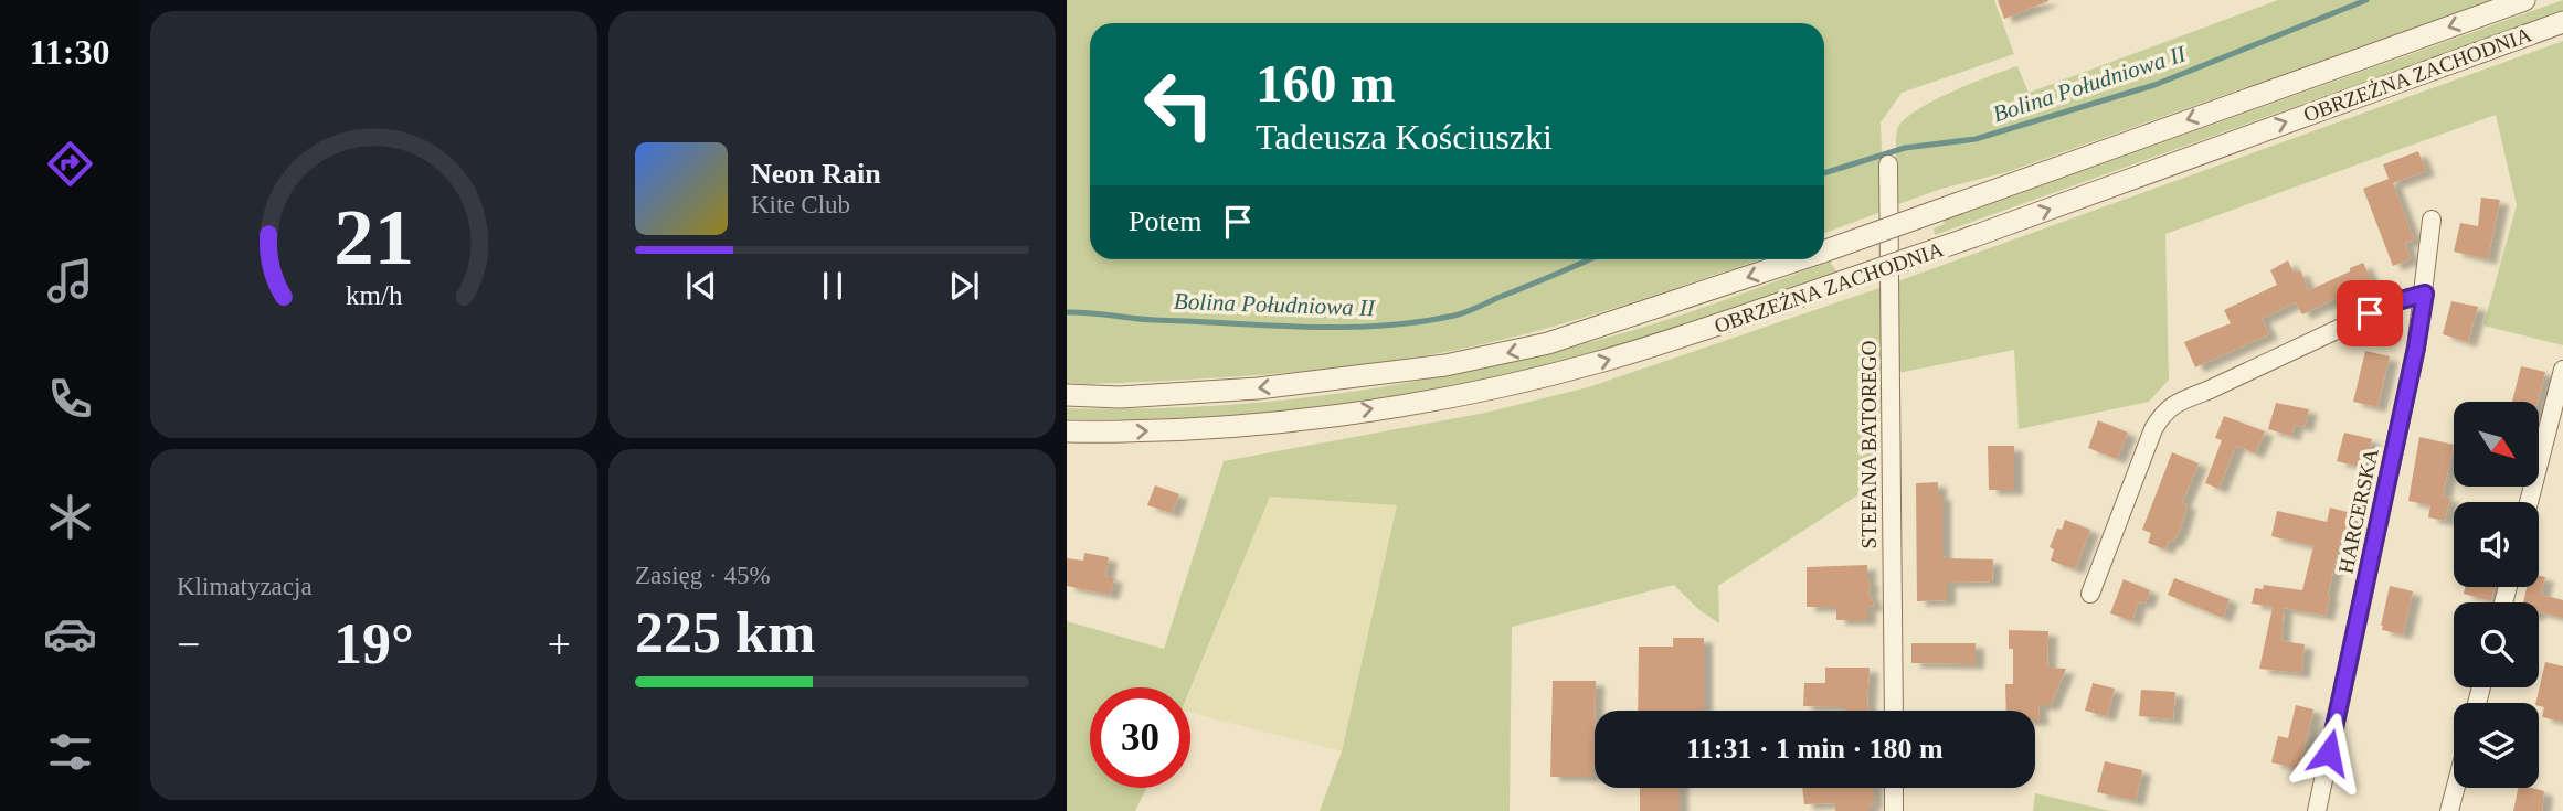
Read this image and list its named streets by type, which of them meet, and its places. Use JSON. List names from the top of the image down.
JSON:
{
  "streets": {
    "street": ["OBRZEŻNA ZACHODNIA", "STEFANA BATOREGO", "HARCERSKA"]
  },
  "water": ["Bolina Południowa II"],
  "north": "bottom right",
  "page": {
    "tabs": "11:30",
    "turn": ["160 m", "Tadeusza Kościuszki"],
    "song": ["Neon Rain", "Kite Club"],
    "then": "Potem",
    "tile": [
      "Klimatyzacja",
      ["Zasięg · 45%", "225 km"]
    ],
    "heat": ["−", "19°", "+"],
    "limit": "30",
    "trip": "11:31 · 1 min · 180 m",
    "gauge": ["21", "km/h"]
  }
}
